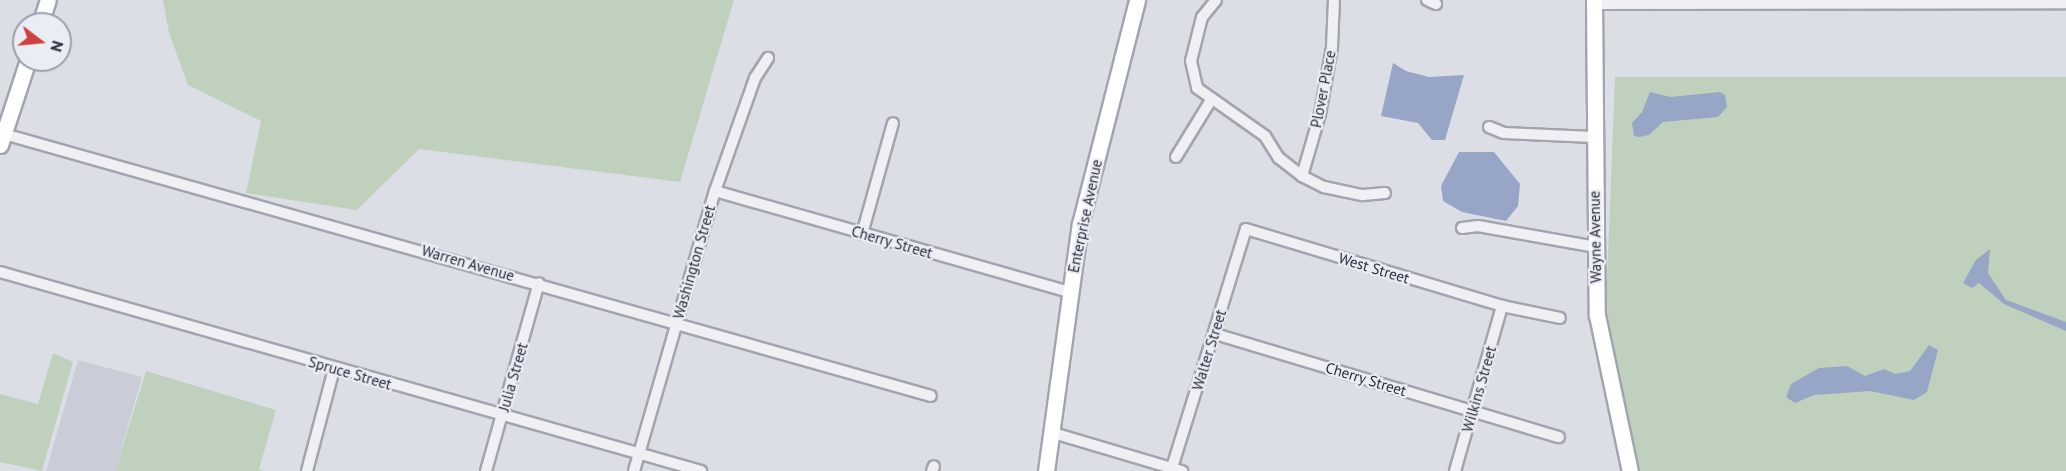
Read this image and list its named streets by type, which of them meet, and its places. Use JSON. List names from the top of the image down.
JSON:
{
  "streets": {
    "street": [
      "Plover Place",
      "Enterprise Avenue",
      "Wayne Avenue",
      "Cherry Street",
      "Washington Street",
      "Warren Avenue",
      "West Street",
      "Walter Street",
      "Spruce Street",
      "Julia Street",
      "Wilkins Street"
    ]
  },
  "crossings": [
    ["Enterprise Avenue", "Cherry Street"],
    ["Cherry Street", "Washington Street"],
    ["Cherry Street", "Walter Street"],
    ["Cherry Street", "Wilkins Street"],
    ["Washington Street", "Warren Avenue"],
    ["Washington Street", "Spruce Street"],
    ["Warren Avenue", "Julia Street"],
    ["West Street", "Walter Street"],
    ["West Street", "Wilkins Street"],
    ["Spruce Street", "Julia Street"]
  ],
  "north": "right"
}
